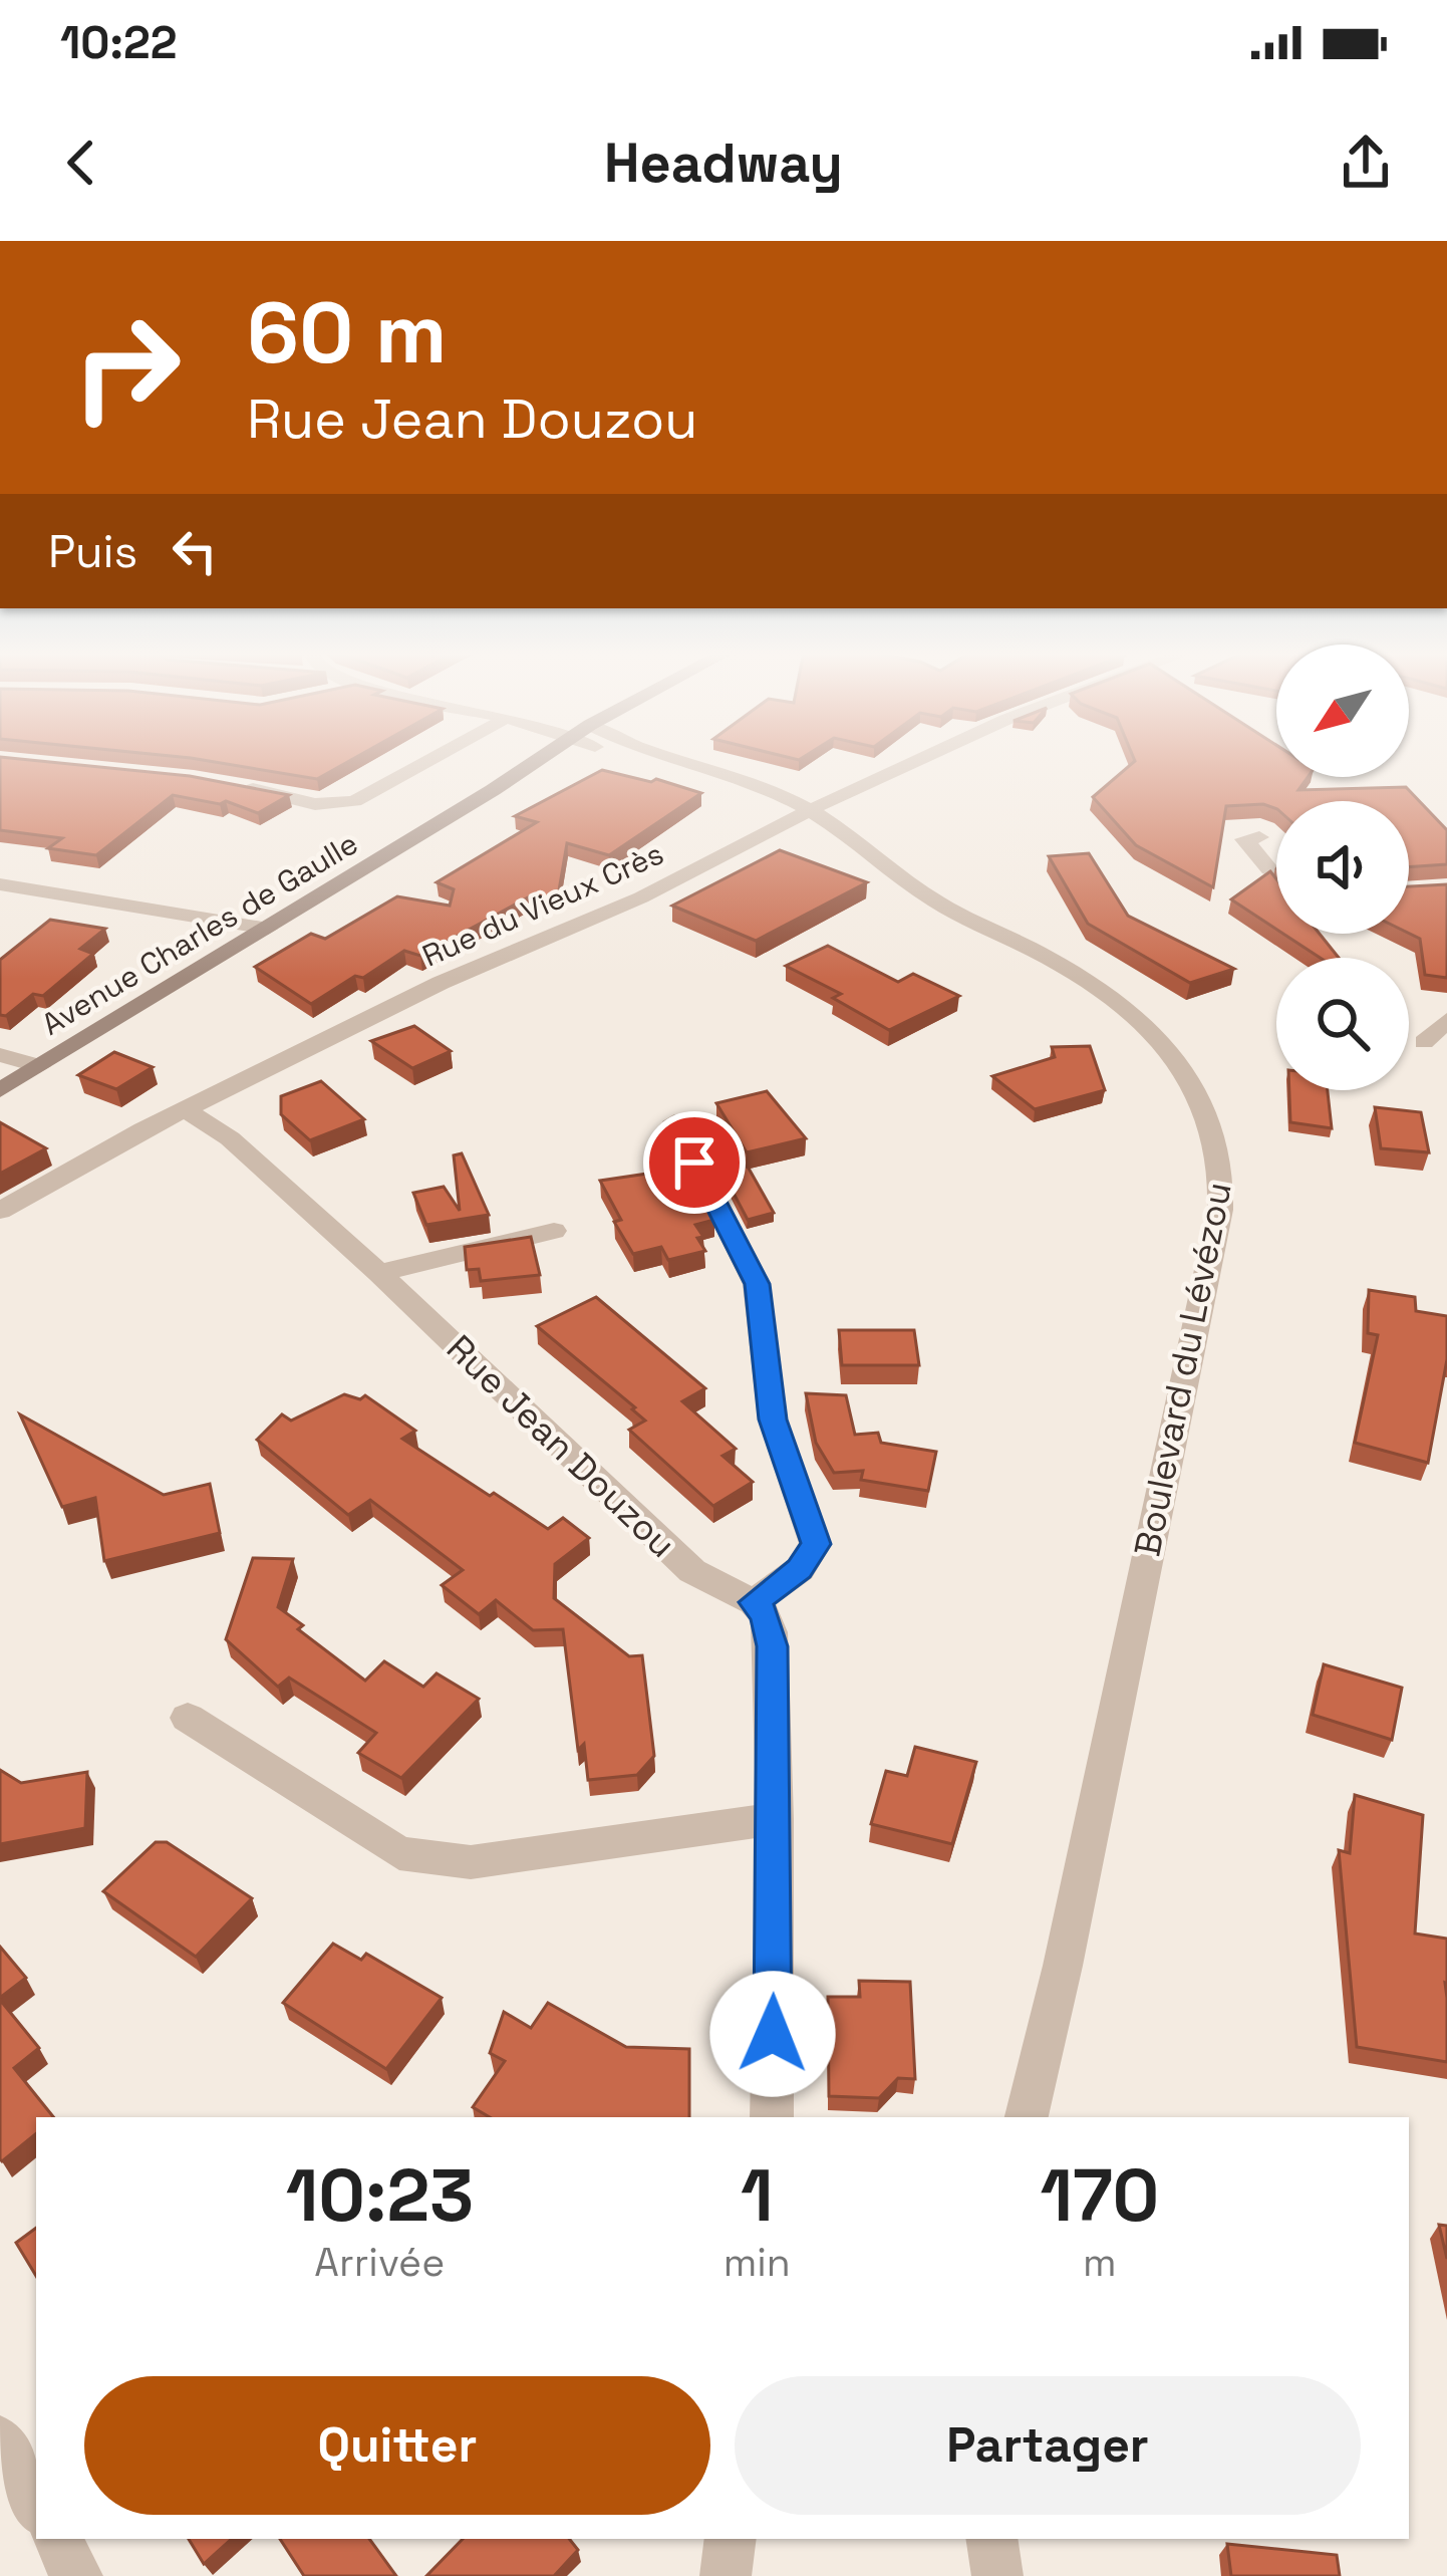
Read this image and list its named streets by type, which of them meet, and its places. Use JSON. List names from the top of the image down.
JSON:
{
  "streets": {
    "main road": ["Avenue Charles de Gaulle"],
    "street": ["Rue du Vieux Crès", "Boulevard du Lévézou", "Rue Jean Douzou"]
  },
  "crossings": [
    ["Rue du Vieux Crès", "Boulevard du Lévézou"],
    ["Rue du Vieux Crès", "Rue Jean Douzou"]
  ],
  "north": "bottom left",
  "page": {
    "status": "10:22",
    "header": "Headway",
    "turn": ["60 m", "Rue Jean Douzou"],
    "then": "Puis",
    "eta": [
      "10:23",
      "Arrivée",
      "1",
      "min",
      "170",
      "m"
    ],
    "buttons": ["Quitter", "Partager"]
  }
}
